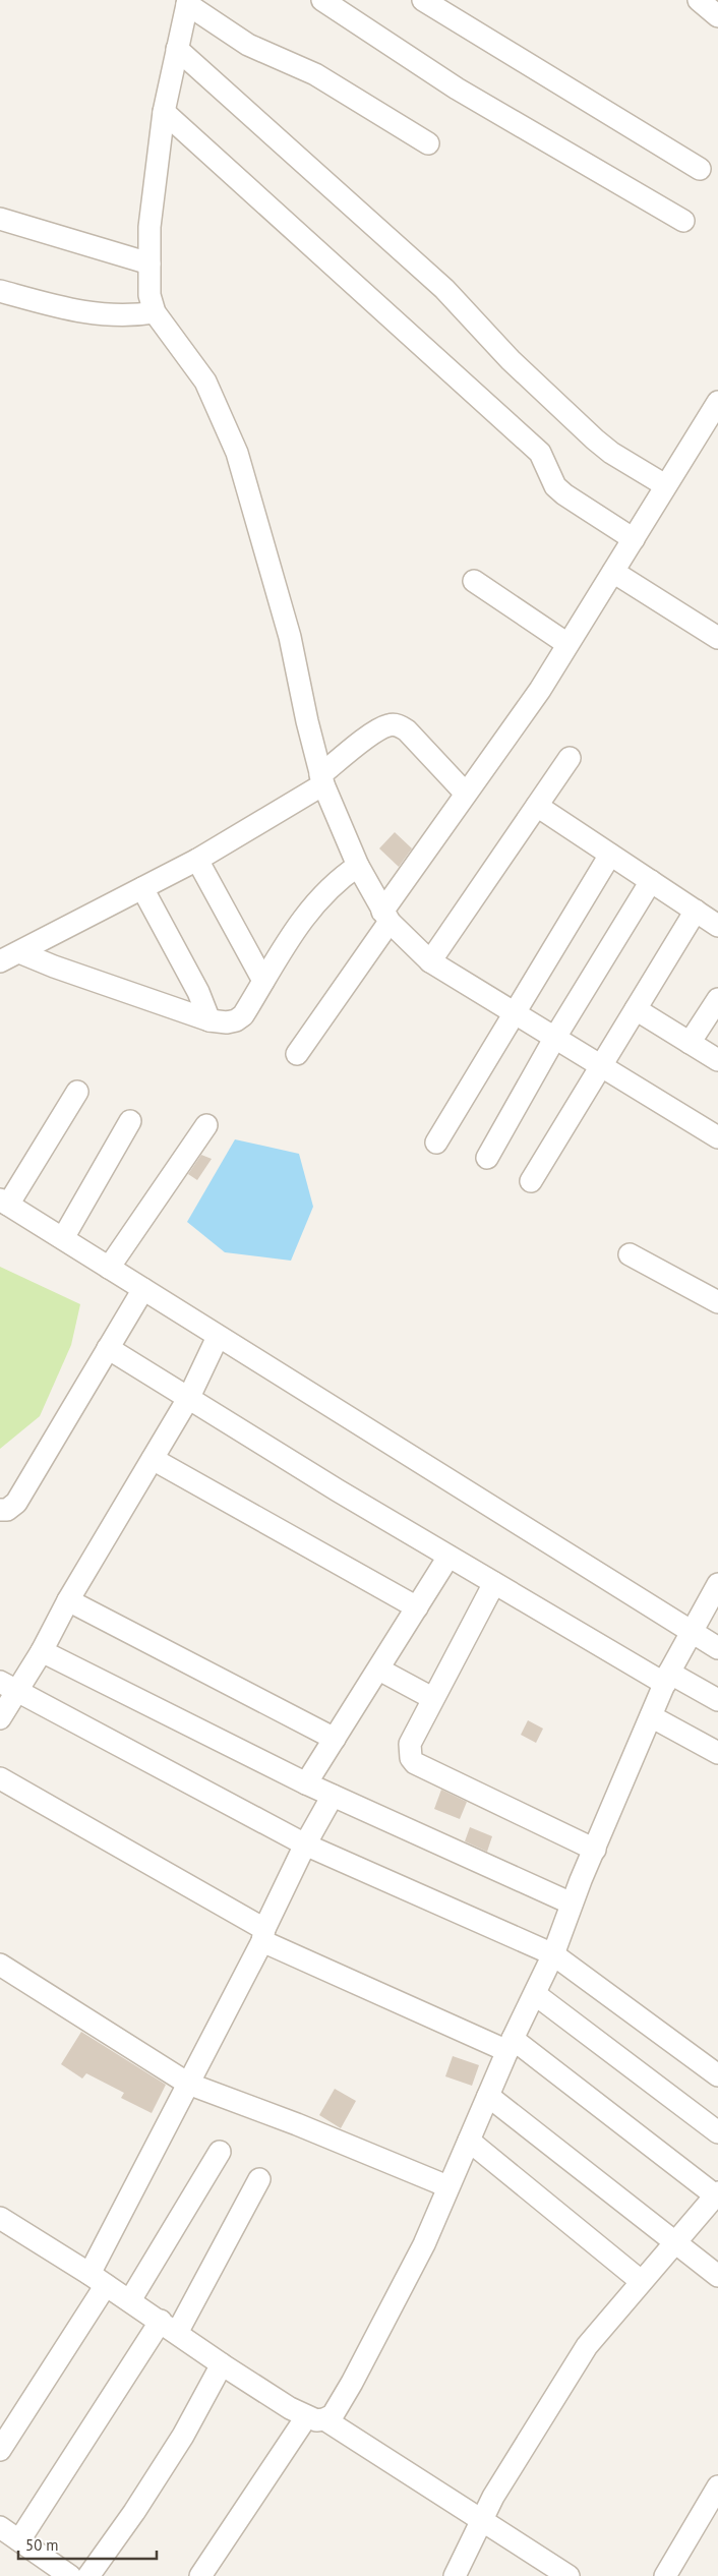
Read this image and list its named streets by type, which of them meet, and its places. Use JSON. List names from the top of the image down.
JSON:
{
  "scale_bar": "50 m"
}
